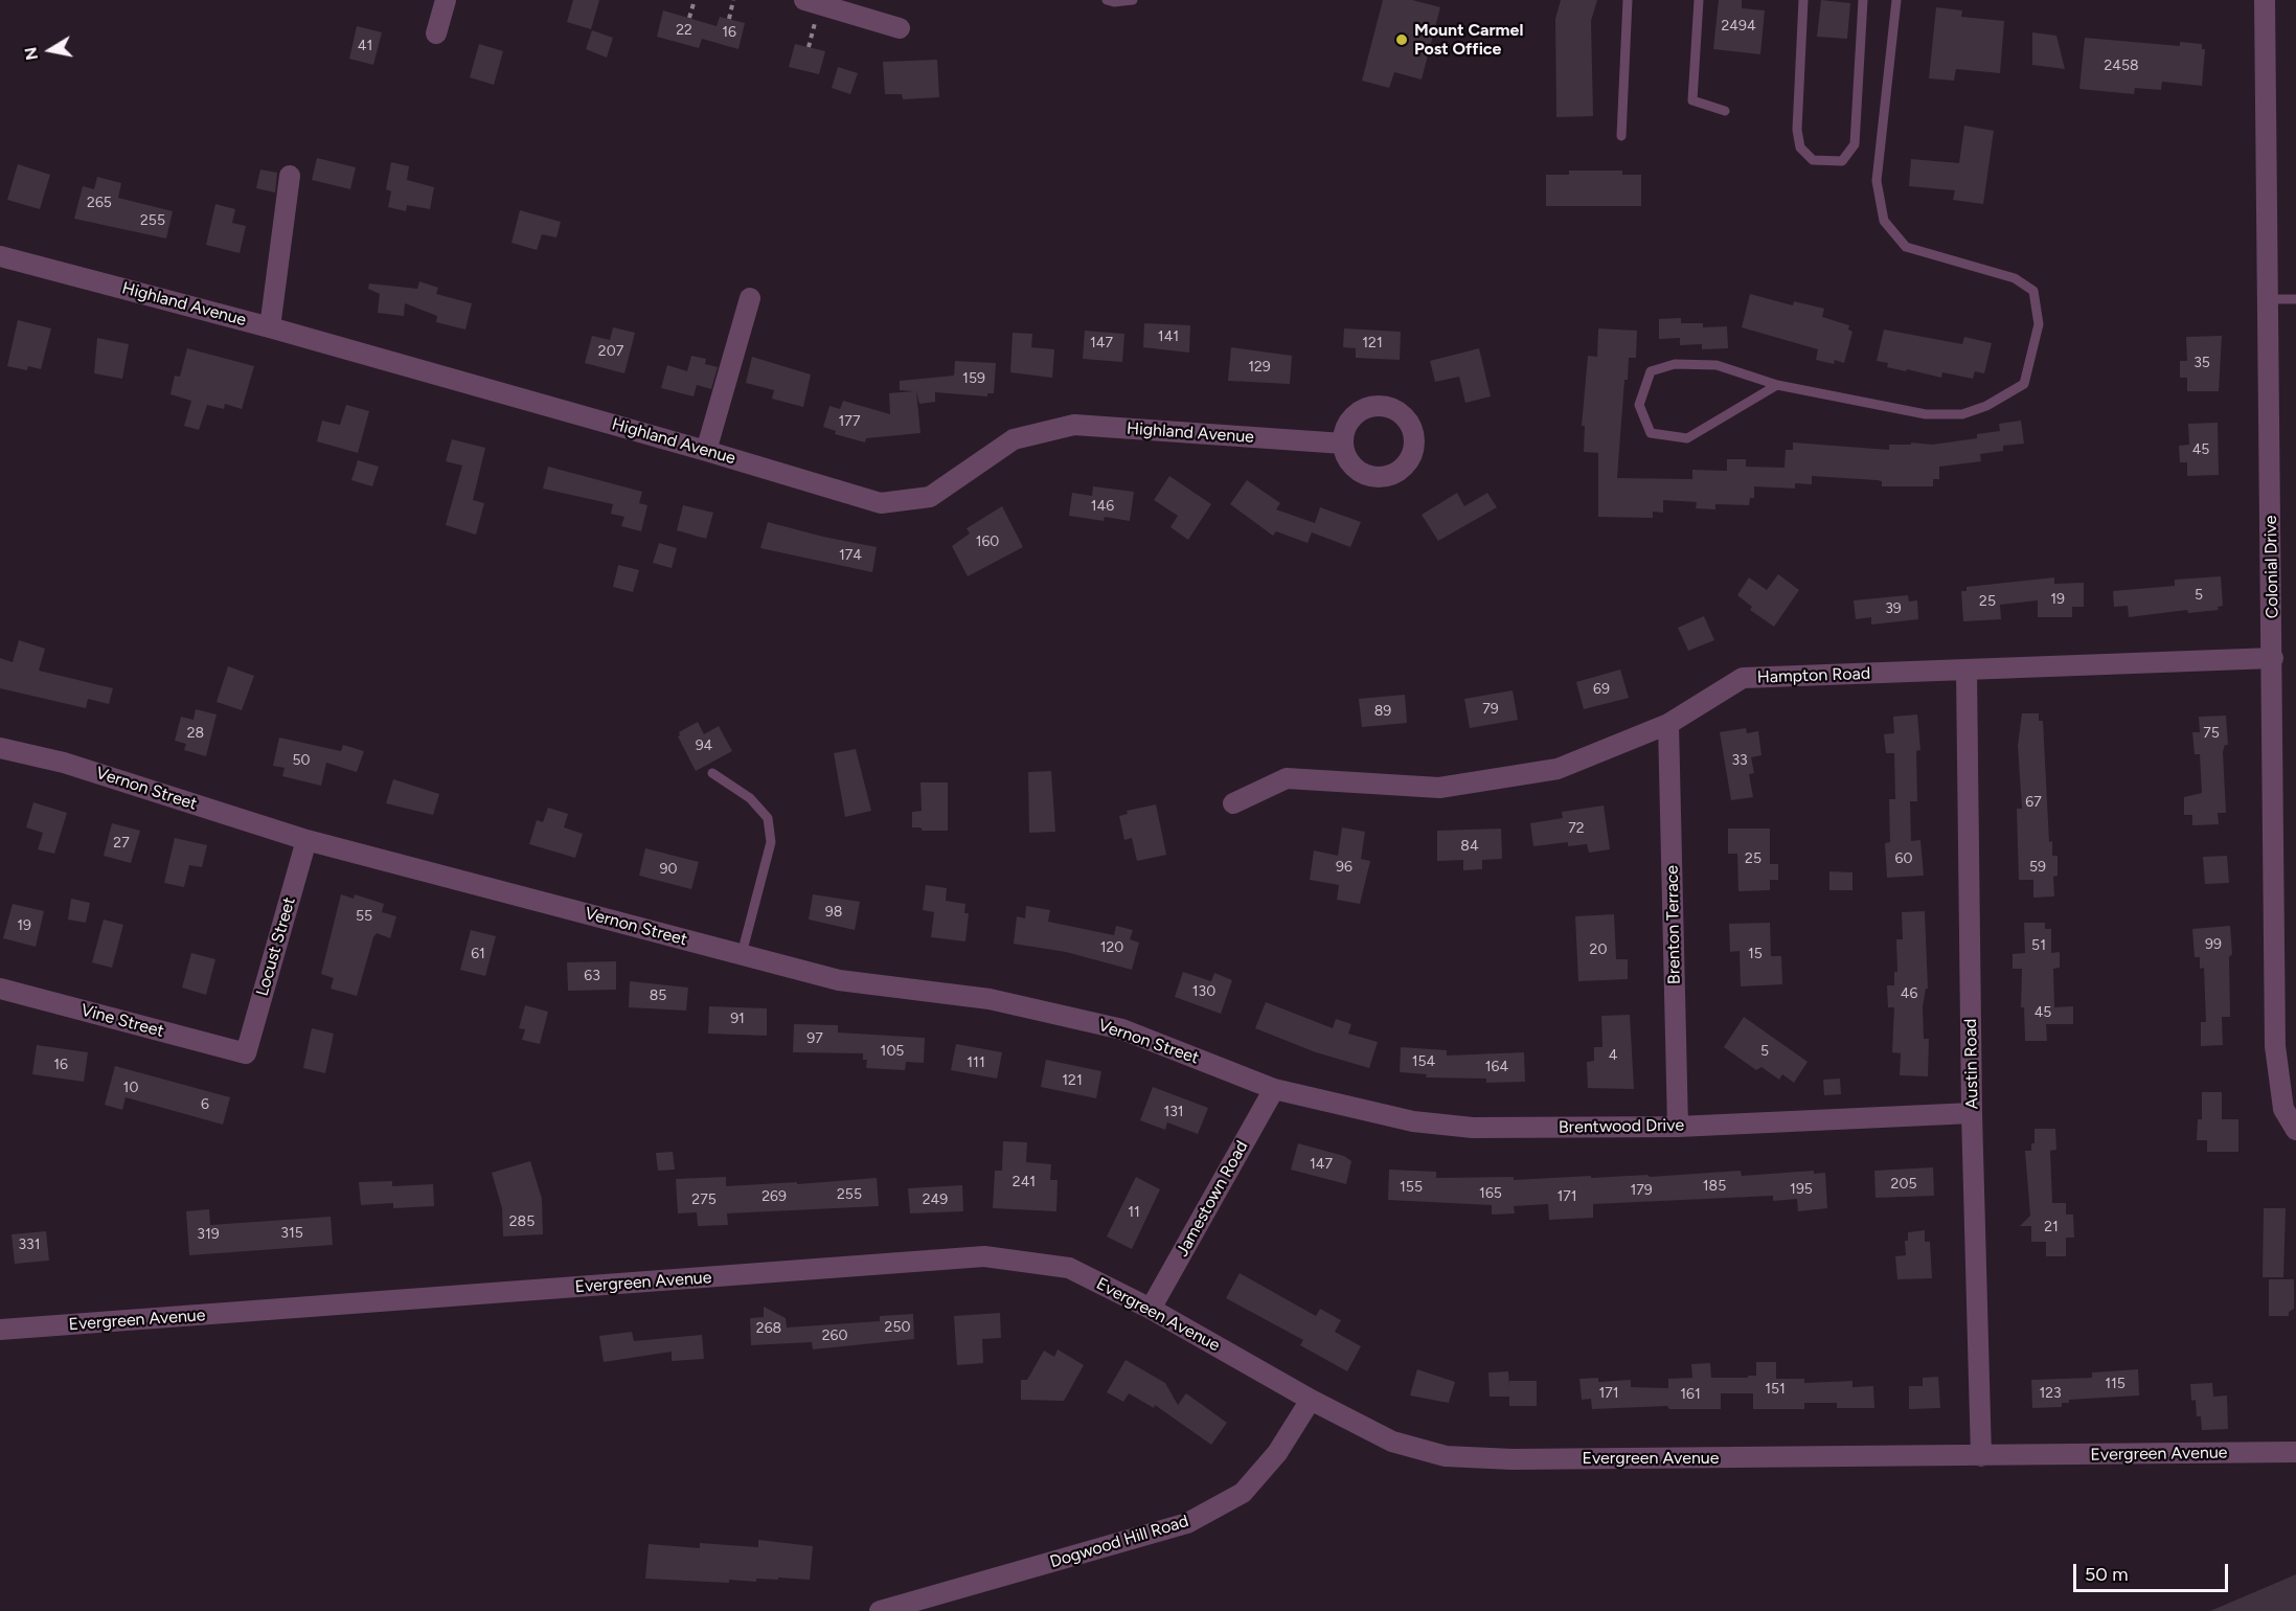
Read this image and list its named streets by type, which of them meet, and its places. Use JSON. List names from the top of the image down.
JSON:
{
  "streets": {
    "street": [
      "Highland Avenue",
      "Colonial Drive",
      "Hampton Road",
      "Vernon Street",
      "Brenton Terrace",
      "Locust Street",
      "Vine Street",
      "Austin Road",
      "Brentwood Drive",
      "Jamestown Road",
      "Evergreen Avenue",
      "Dogwood Hill Road"
    ]
  },
  "crossings": [
    ["Colonial Drive", "Hampton Road"],
    ["Hampton Road", "Brenton Terrace"],
    ["Hampton Road", "Austin Road"],
    ["Vernon Street", "Locust Street"],
    ["Vernon Street", "Brentwood Drive"],
    ["Vernon Street", "Jamestown Road"],
    ["Brenton Terrace", "Brentwood Drive"],
    ["Locust Street", "Vine Street"],
    ["Austin Road", "Brentwood Drive"],
    ["Austin Road", "Evergreen Avenue"],
    ["Brentwood Drive", "Jamestown Road"],
    ["Jamestown Road", "Evergreen Avenue"],
    ["Evergreen Avenue", "Dogwood Hill Road"]
  ],
  "places": ["Mount Carmel Post Office"],
  "house_numbers": [
    "2494",
    "22",
    "16",
    "41",
    "2458",
    "265",
    "255",
    "141",
    "147",
    "121",
    "207",
    "35",
    "129",
    "159",
    "177",
    "45",
    "146",
    "160",
    "174",
    "5",
    "19",
    "25",
    "39",
    "69",
    "79",
    "89",
    "28",
    "75",
    "94",
    "50",
    "33",
    "67",
    "72",
    "27",
    "84",
    "25",
    "60",
    "96",
    "59",
    "90",
    "98",
    "55",
    "19",
    "99",
    "51",
    "120",
    "20",
    "61",
    "15",
    "63",
    "130",
    "46",
    "85",
    "45",
    "91",
    "97",
    "105",
    "5",
    "4",
    "154",
    "111",
    "16",
    "164",
    "121",
    "10",
    "6",
    "131",
    "147",
    "241",
    "205",
    "185",
    "155",
    "195",
    "179",
    "165",
    "255",
    "269",
    "171",
    "275",
    "249",
    "11",
    "285",
    "21",
    "315",
    "319",
    "331",
    "250",
    "268",
    "260",
    "115",
    "151",
    "171",
    "123",
    "161"
  ],
  "scale_bar": "50 m",
  "north": "left"
}
